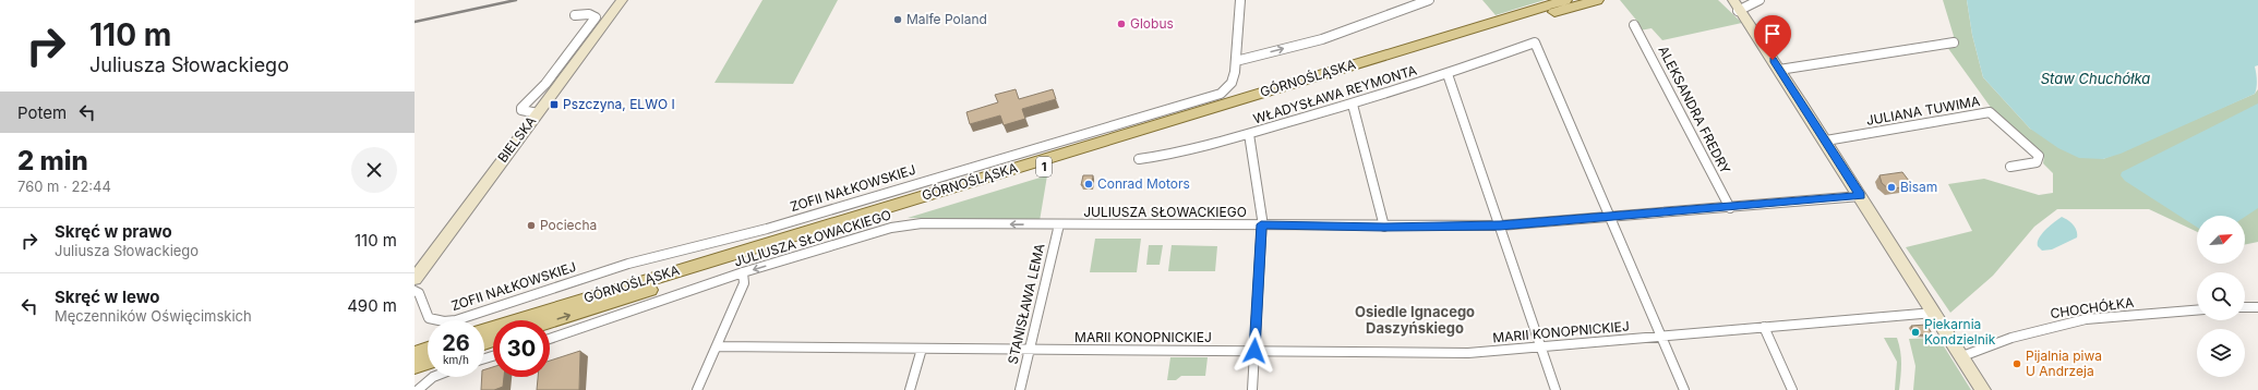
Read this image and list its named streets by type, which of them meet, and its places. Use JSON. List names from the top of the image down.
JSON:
{
  "streets": {
    "main road": ["GÓRNOŚLĄSKA", "BIELSKA", "1"],
    "street": [
      "WŁADYSŁAWA REYMONTA",
      "ALEKSANDRA FREDRY",
      "JULIANA TUWIMA",
      "ZOFII NAŁKOWSKIEJ",
      "JULIUSZA SŁOWACKIEGO",
      "STANISŁAWA LEMA",
      "CHOCHÓŁKA",
      "MARII KONOPNICKIEJ"
    ]
  },
  "crossings": [
    ["GÓRNOŚLĄSKA", "ZOFII NAŁKOWSKIEJ"],
    ["WŁADYSŁAWA REYMONTA", "JULIUSZA SŁOWACKIEGO"],
    ["ALEKSANDRA FREDRY", "JULIUSZA SŁOWACKIEGO"],
    ["JULIUSZA SŁOWACKIEGO", "STANISŁAWA LEMA"],
    ["STANISŁAWA LEMA", "MARII KONOPNICKIEJ"]
  ],
  "districts": ["Osiedle Ignacego Daszyńskiego"],
  "water": ["Staw Chuchółka"],
  "places": {
    "other": [
      "Malfe Poland",
      "Globus",
      "Conrad Motors",
      "Bisam",
      "Pociecha",
      "Piekarnia Kondzielnik",
      "Pijalnia piwa U Andrzeja"
    ],
    "transit": ["Pszczyna, ELWO I"]
  },
  "north": "top right",
  "page": {
    "turn": ["110 m", "Juliusza Słowackiego"],
    "then": "Potem",
    "heading": ["2 min", "760 m · 22:44"],
    "list": [
      {
        "name": "Skręć w prawo",
        "note": "Juliusza Słowackiego",
        "value": "110 m"
      },
      {
        "name": "Skręć w lewo",
        "note": "Męczenników Oświęcimskich",
        "value": "490 m"
      }
    ],
    "speed": "26 km/h",
    "limit": "30"
  }
}
